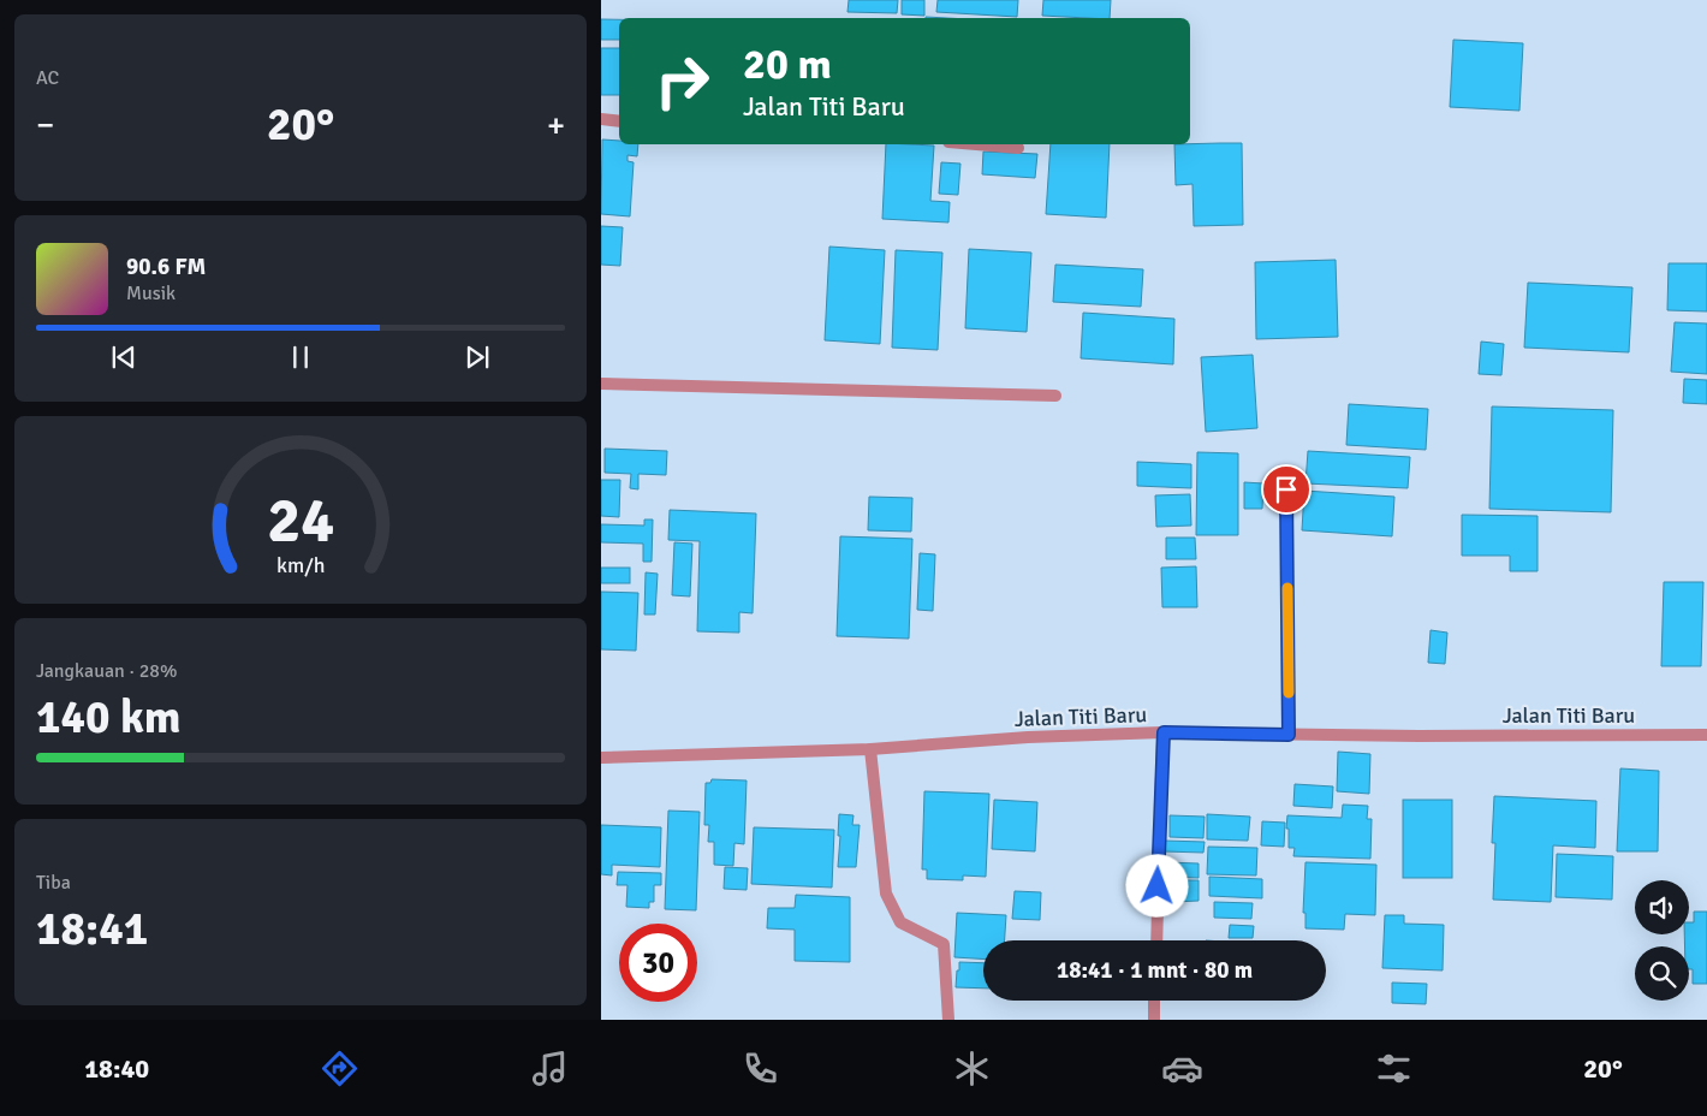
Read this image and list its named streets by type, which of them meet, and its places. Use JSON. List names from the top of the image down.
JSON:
{
  "streets": {
    "street": ["Jalan Titi Baru"]
  },
  "page": {
    "tile": [
      "AC",
      ["Jangkauan · 28%", "140 km"],
      ["Tiba", "18:41"]
    ],
    "turn": ["20 m", "Jalan Titi Baru"],
    "heat": ["−", "20°", "+"],
    "song": ["90.6 FM", "Musik"],
    "limit": "30",
    "trip": "18:41 · 1 mnt · 80 m",
    "tabs": ["18:40", "20°"],
    "gauge": ["24", "km/h"]
  }
}
